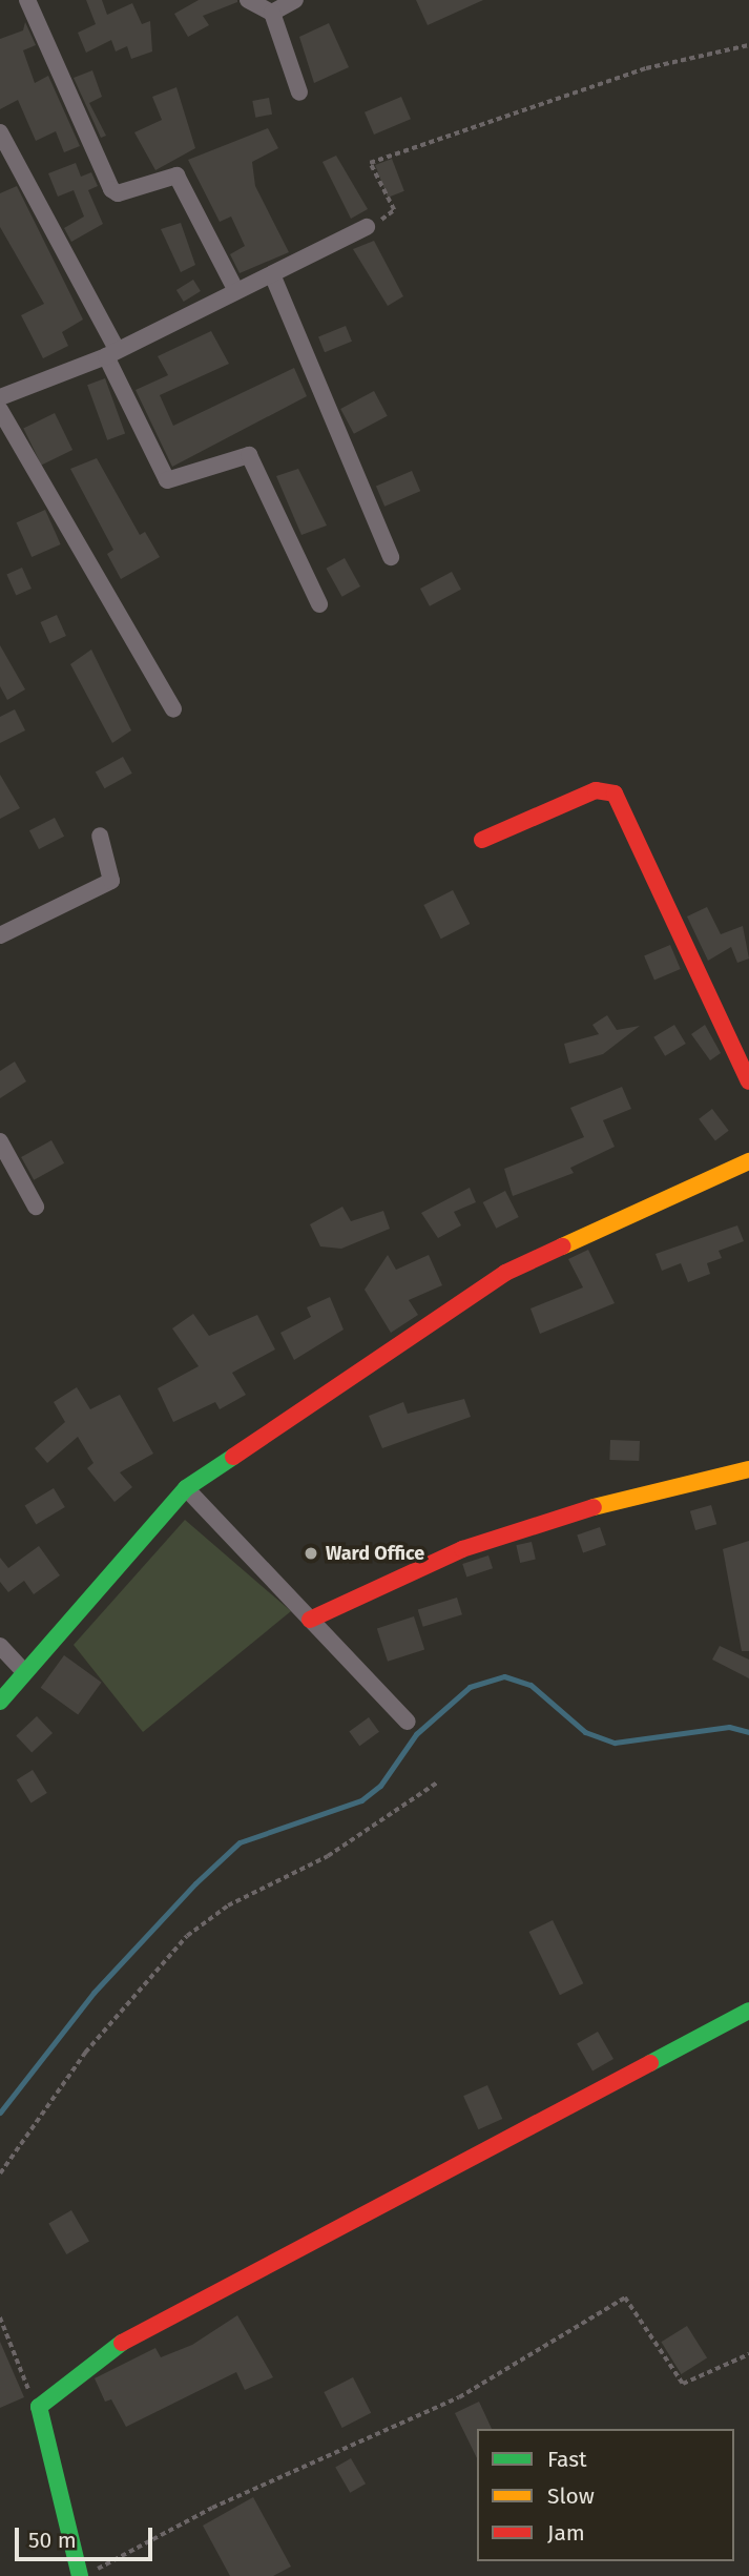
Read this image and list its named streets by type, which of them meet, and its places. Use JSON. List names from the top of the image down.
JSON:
{
  "places": ["Ward Office"],
  "legend": ["Fast", "Slow", "Jam"],
  "scale_bar": "50 m"
}
